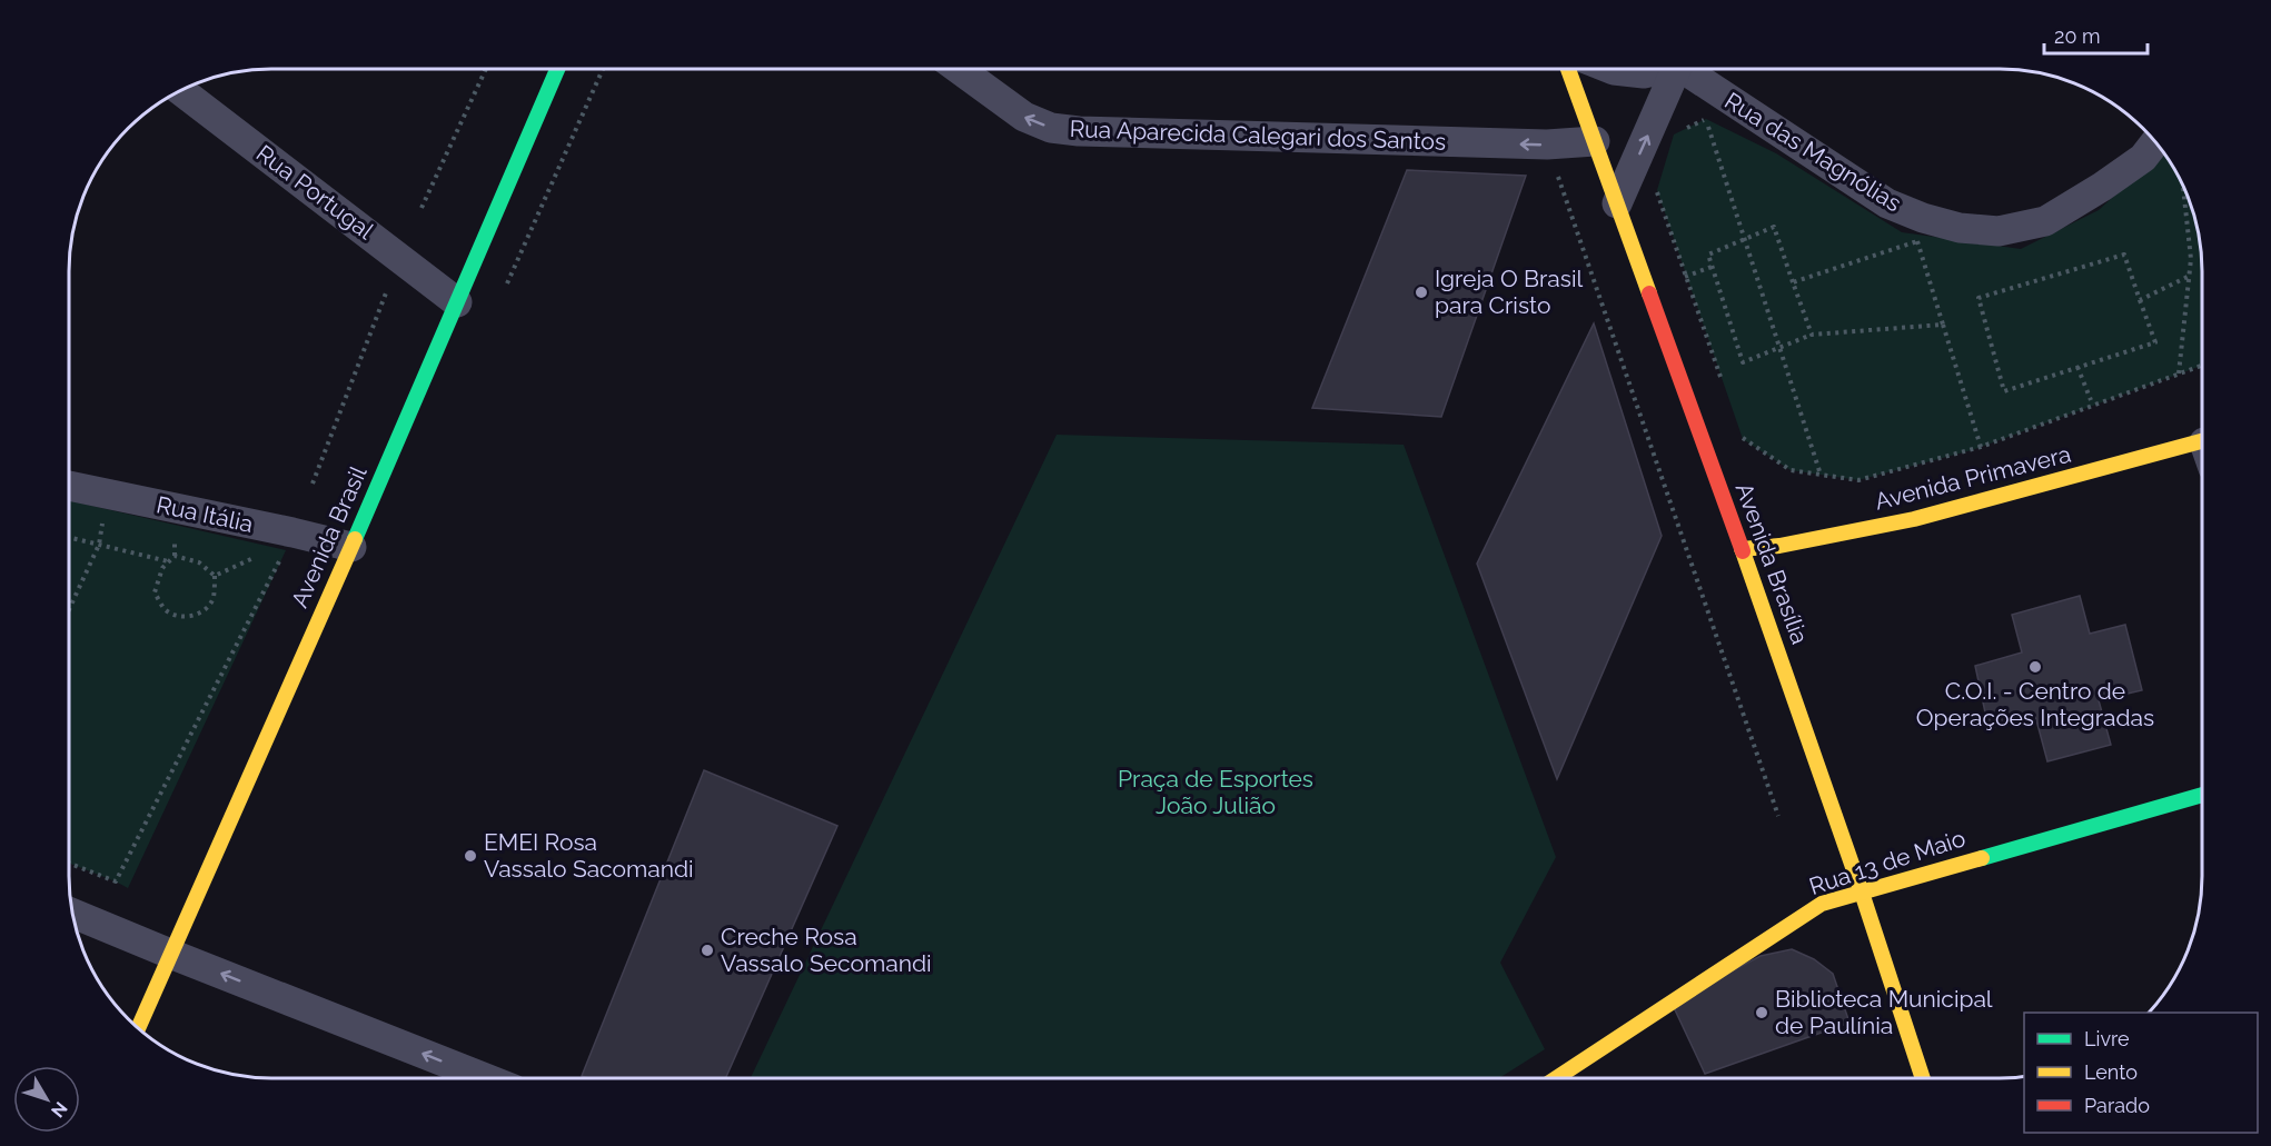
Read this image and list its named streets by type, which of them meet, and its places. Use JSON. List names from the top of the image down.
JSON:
{
  "streets": {
    "street": [
      "Rua Aparecida Calegari dos Santos",
      "Rua das Magnólias",
      "Rua Portugal",
      "Avenida Primavera",
      "Rua Itália",
      "Avenida Brasil",
      "Avenida Brasília",
      "Rua 13 de Maio"
    ]
  },
  "crossings": [
    ["Rua Aparecida Calegari dos Santos", "Avenida Brasília"],
    ["Rua Portugal", "Avenida Brasil"],
    ["Avenida Primavera", "Avenida Brasília"],
    ["Rua Itália", "Avenida Brasil"],
    ["Avenida Brasília", "Rua 13 de Maio"]
  ],
  "one_way": ["Rua Aparecida Calegari dos Santos"],
  "parks": ["Praça de Esportes João Julião"],
  "places": [
    "Igreja O Brasil para Cristo",
    "C.O.I. - Centro de Operações Integradas",
    "EMEI Rosa Vassalo Sacomandi",
    "Creche Rosa Vassalo Secomandi",
    "Biblioteca Municipal de Paulínia"
  ],
  "legend": ["Livre", "Lento", "Parado"],
  "scale_bar": "20 m",
  "north": "bottom right"
}
